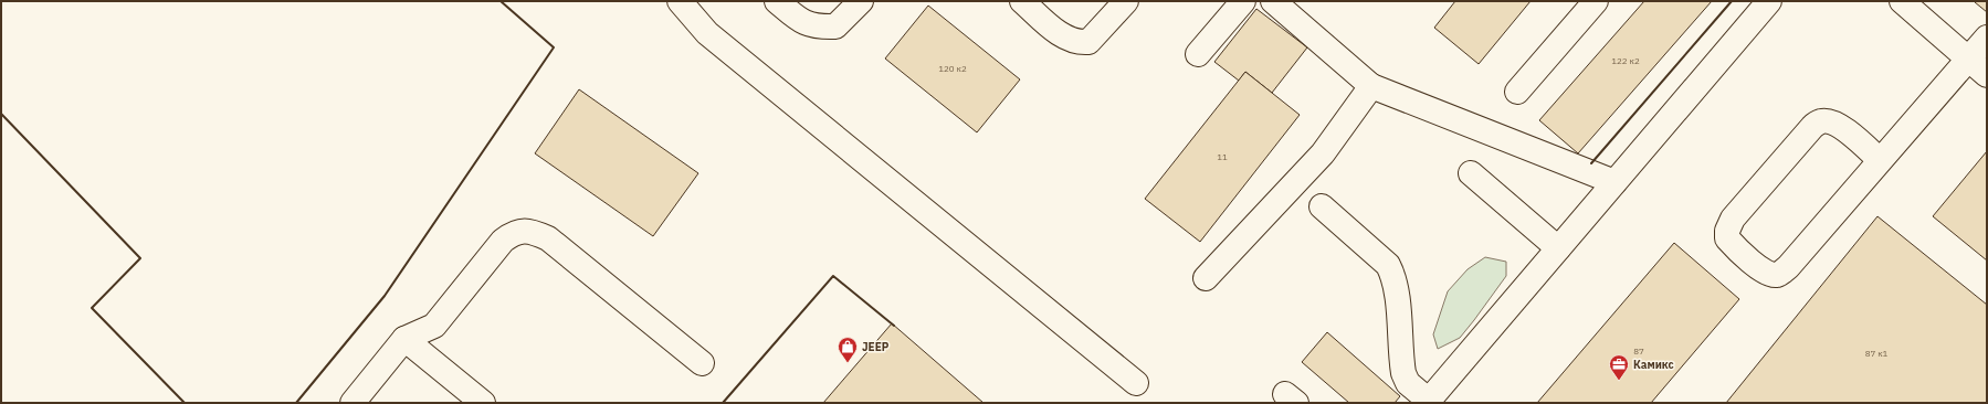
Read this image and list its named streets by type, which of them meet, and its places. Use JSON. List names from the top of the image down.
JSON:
{
  "places": {
    "shop": ["JEEP"],
    "office": ["Камикс"]
  },
  "house_numbers": [
    "122 к2",
    "120 к2",
    "11",
    "87",
    "87 к1"
  ]
}
